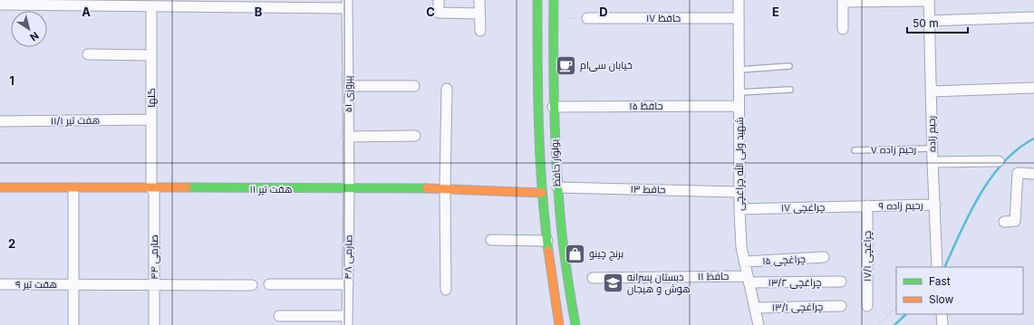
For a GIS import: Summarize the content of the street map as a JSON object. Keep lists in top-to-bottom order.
{
  "streets": {
    "street": [
      "حافظ ۱۷",
      "پیروزی ۵۱",
      "گلها",
      "حافظ ۱۵",
      "هفت تیر ۱۱/۱",
      "رحیم زاده",
      "بولوار حافظ",
      "شهید ولی الله چراغچی",
      "هفت تیر ۱۱",
      "حافط ۱۳",
      "رحیم زاده ۹",
      "چراغچی ۱۷",
      "چراغچی ۱۷/۱",
      "صارمی ۴۴",
      "صارمی ۴۸",
      "چراغچی ۱۵",
      "حافظ ۱۱",
      "چراغچی ۱۳/۲",
      "هفت تیر ۹",
      "چراغچی ۱۳/۱"
    ],
    "lane": ["رحیم زاده ۷"]
  },
  "crossings": [
    ["حافظ ۱۷", "شهید ولی الله چراغچی"],
    ["پیروزی ۵۱", "هفت تیر ۱۱"],
    ["پیروزی ۵۱", "صارمی ۴۸"],
    ["گلها", "هفت تیر ۱۱/۱"],
    ["گلها", "هفت تیر ۱۱"],
    ["گلها", "صارمی ۴۴"],
    ["حافظ ۱۵", "بولوار حافظ"],
    ["حافظ ۱۵", "شهید ولی الله چراغچی"],
    ["رحیم زاده", "رحیم زاده ۷"],
    ["رحیم زاده", "رحیم زاده ۹"],
    ["بولوار حافظ", "هفت تیر ۱۱"],
    ["بولوار حافظ", "حافط ۱۳"],
    ["شهید ولی الله چراغچی", "حافط ۱۳"],
    ["شهید ولی الله چراغچی", "چراغچی ۱۷"],
    ["شهید ولی الله چراغچی", "چراغچی ۱۵"],
    ["شهید ولی الله چراغچی", "حافظ ۱۱"],
    ["شهید ولی الله چراغچی", "چراغچی ۱۳/۲"],
    ["شهید ولی الله چراغچی", "چراغچی ۱۳/۱"],
    ["هفت تیر ۱۱", "صارمی ۴۴"],
    ["هفت تیر ۱۱", "صارمی ۴۸"],
    ["رحیم زاده ۹", "چراغچی ۱۷"],
    ["رحیم زاده ۹", "چراغچی ۱۷/۱"],
    ["چراغچی ۱۷", "چراغچی ۱۷/۱"],
    ["حافظ ۱۱", "چراغچی ۱۳/۲"]
  ],
  "places": {
    "cafe": ["خیابان سی‌ام"],
    "shop": ["برنج چینو"],
    "school or university": ["دبستان پسرانه هوش و هیجان"]
  },
  "legend": ["Fast", "Slow"],
  "scale_bar": "50 m",
  "north": "bottom right",
  "grid": {
    "columns": [
      "A",
      "B",
      "C",
      "D",
      "E"
    ],
    "rows": ["1", "2"]
  }
}
